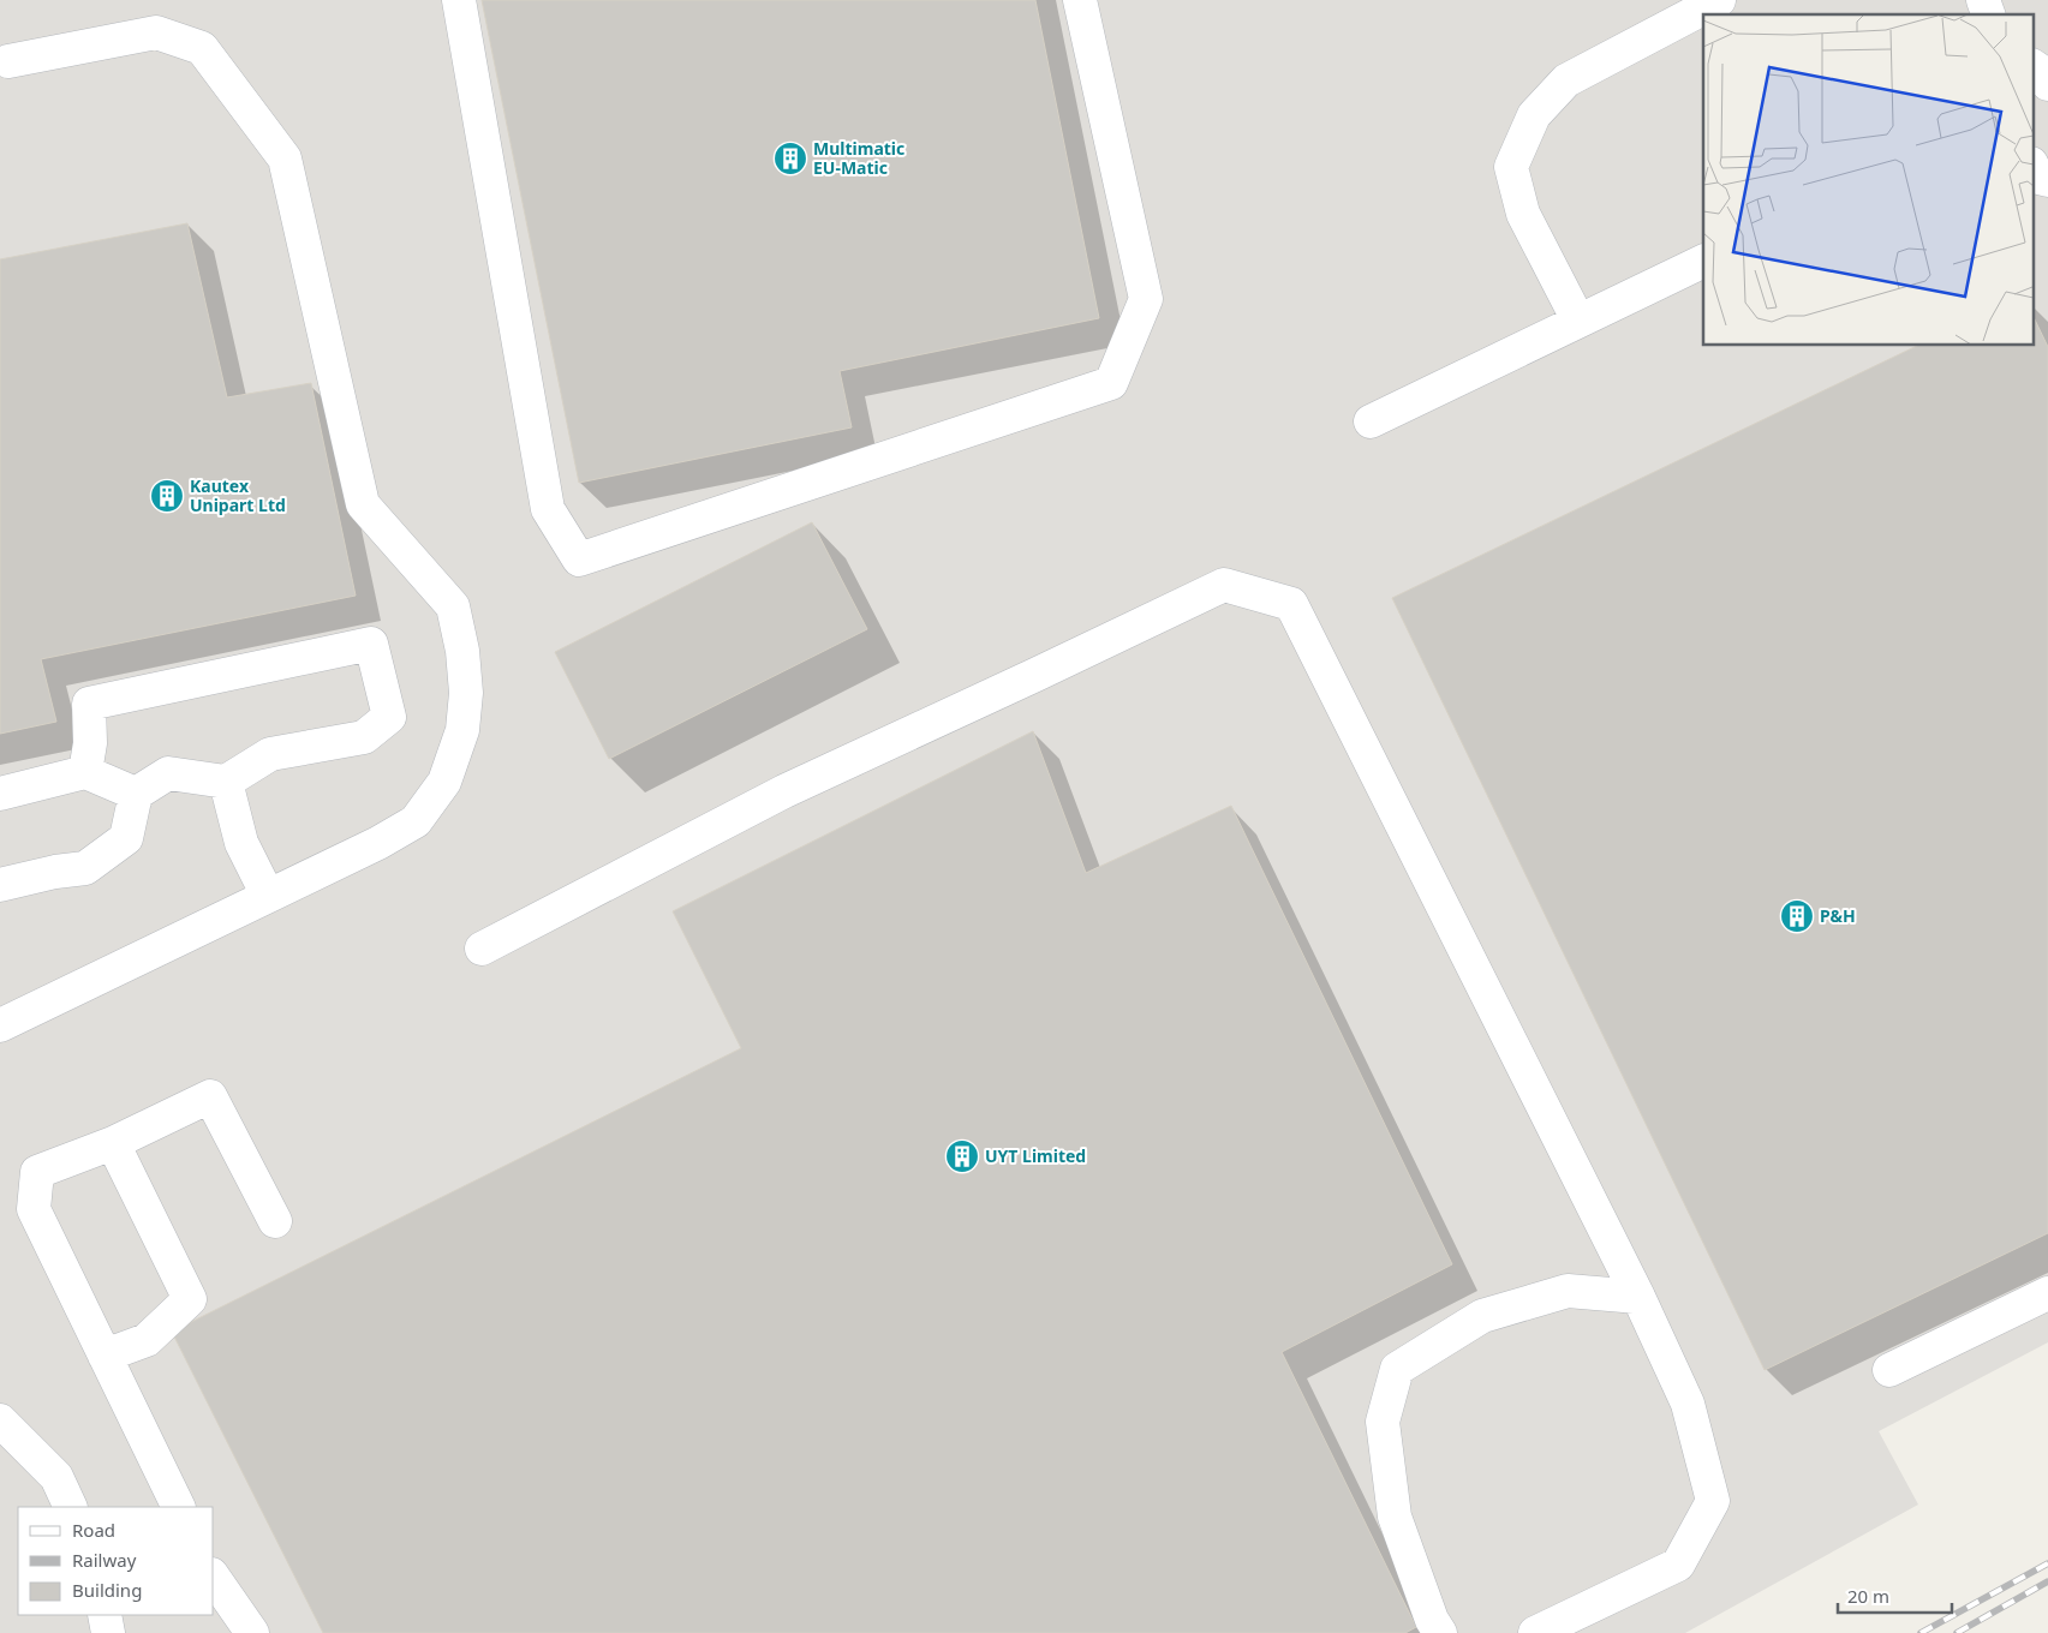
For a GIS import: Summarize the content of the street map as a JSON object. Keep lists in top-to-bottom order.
{
  "places": {
    "building": [
      "Multimatic EU-Matic",
      "Kautex Unipart Ltd",
      "P&H",
      "UYT Limited"
    ]
  },
  "legend": ["Road", "Railway", "Building"],
  "scale_bar": "20 m"
}
